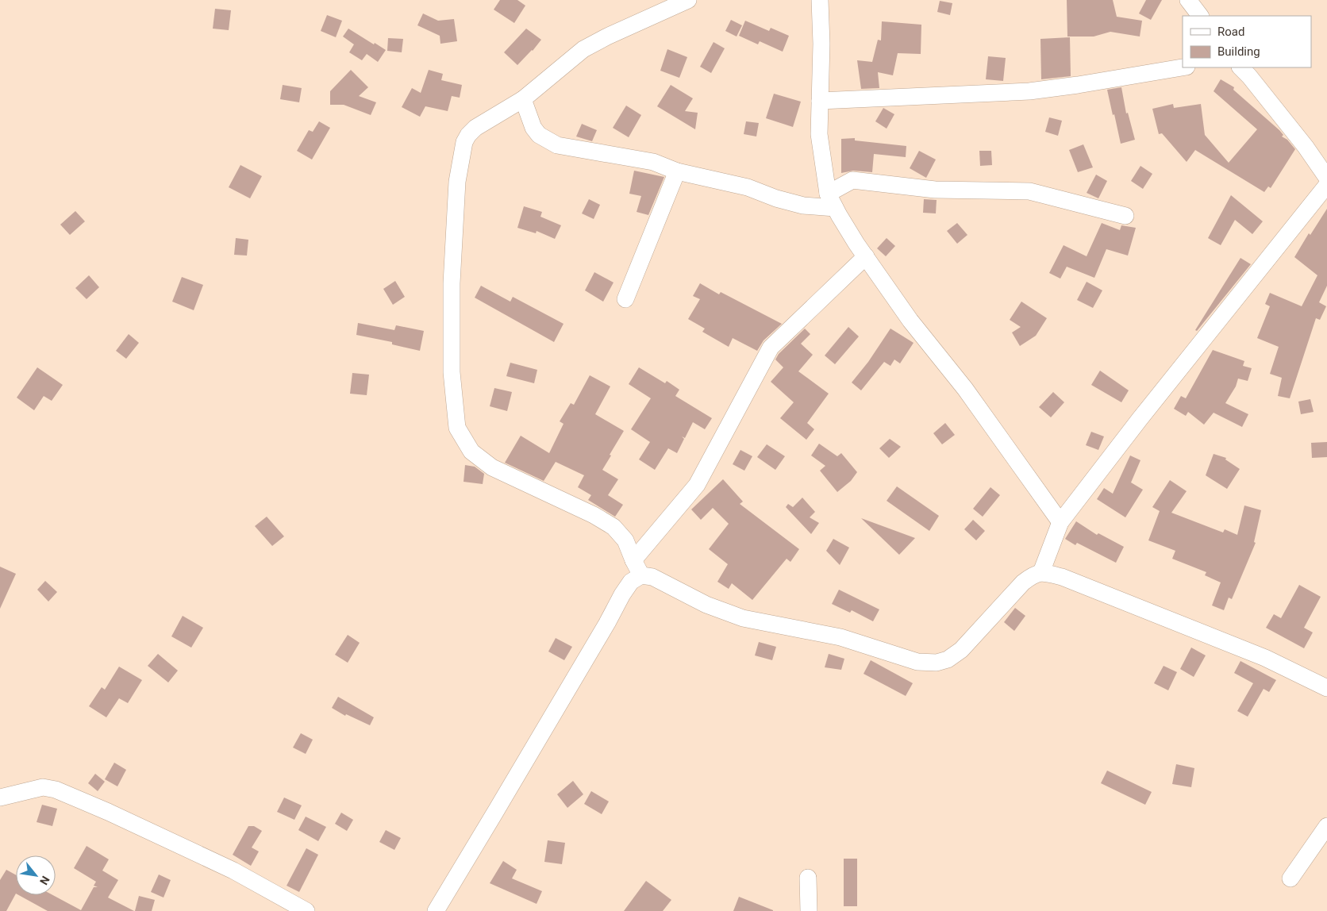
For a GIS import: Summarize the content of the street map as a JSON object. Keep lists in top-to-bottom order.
{
  "legend": ["Road", "Building"],
  "north": "bottom right"
}
